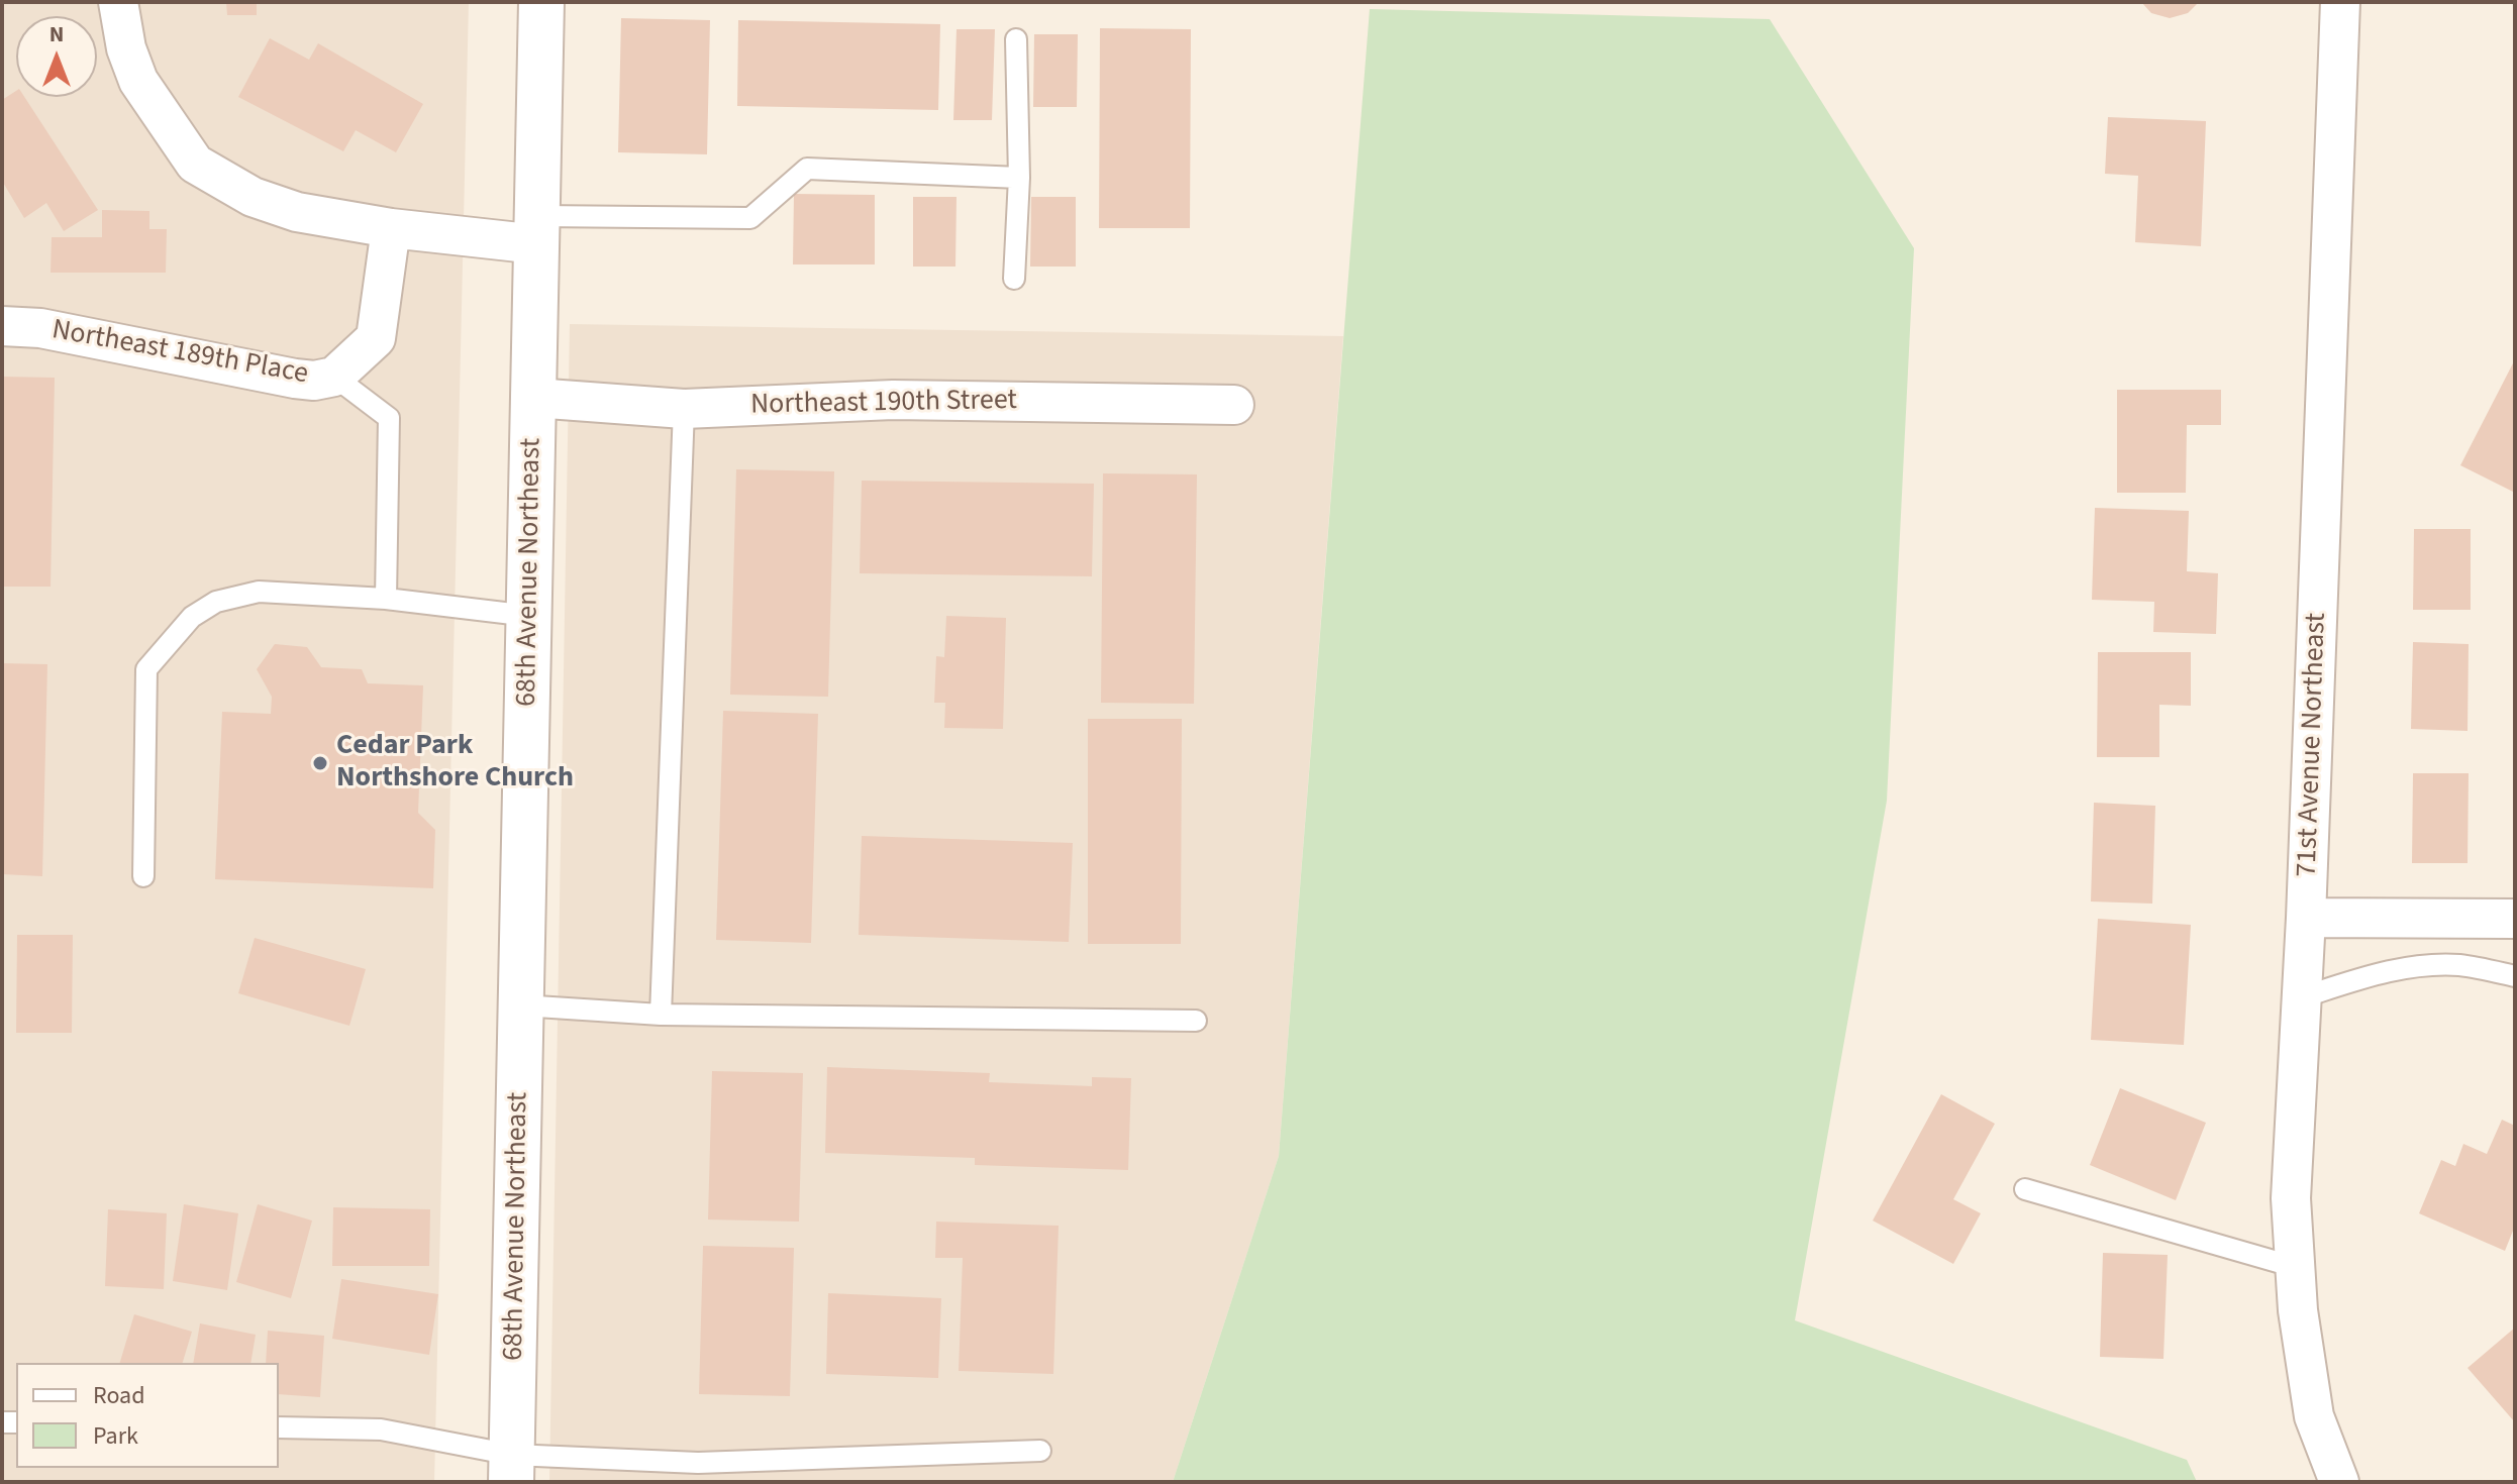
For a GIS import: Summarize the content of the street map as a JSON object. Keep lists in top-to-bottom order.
{
  "streets": {
    "street": [
      "Northeast 189th Place",
      "Northeast 190th Street",
      "68th Avenue Northeast",
      "71st Avenue Northeast"
    ]
  },
  "crossings": [
    ["Northeast 190th Street", "68th Avenue Northeast"]
  ],
  "places": ["Cedar Park Northshore Church"],
  "legend": ["Road", "Park"],
  "north": "top"
}
